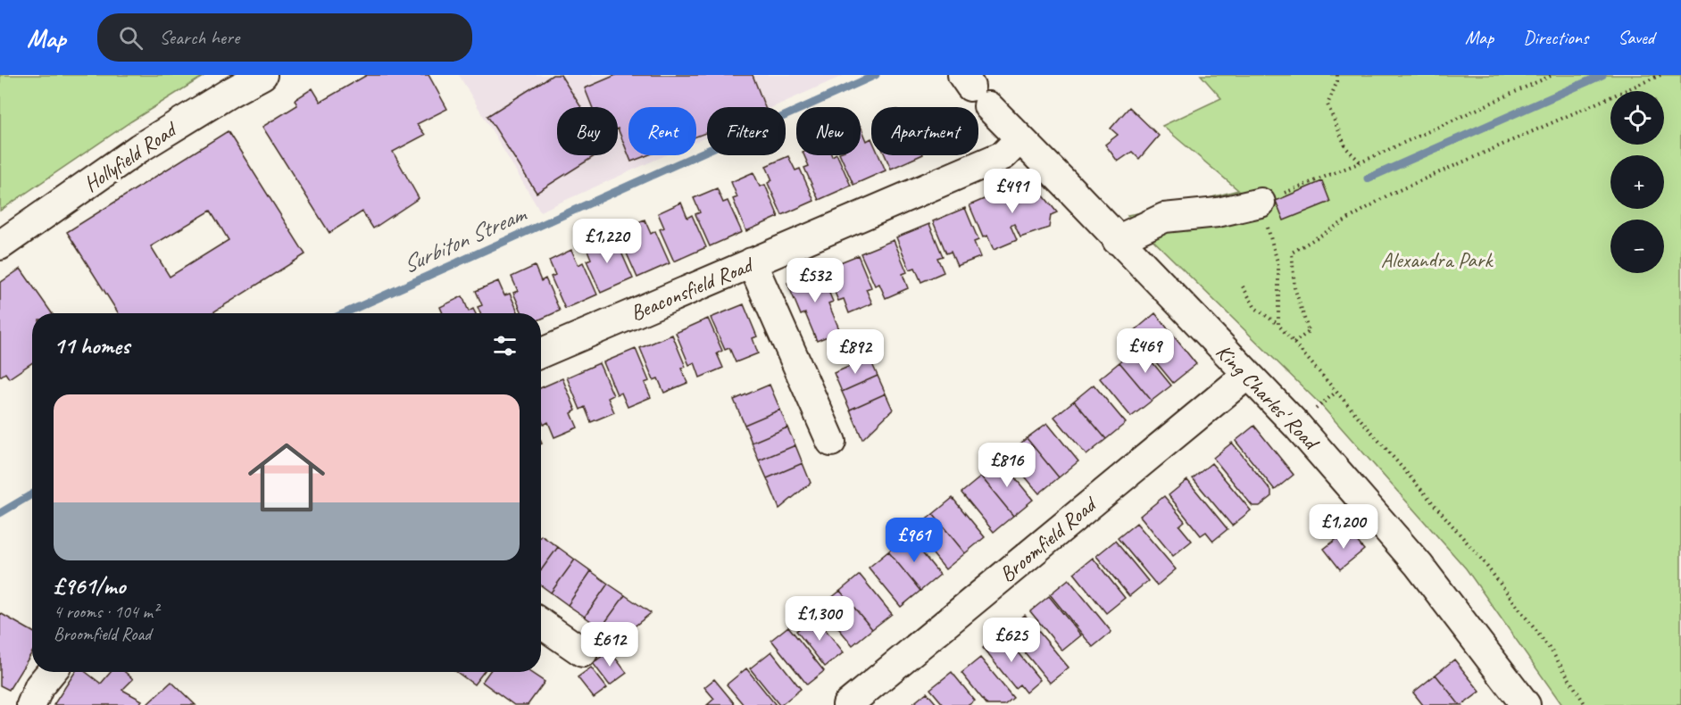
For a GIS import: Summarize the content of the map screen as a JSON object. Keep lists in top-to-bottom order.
{
  "streets": {
    "street": [
      "Hollyfield Road",
      "Beaconsfield Road",
      "King Charles' Road",
      "Broomfield Road"
    ]
  },
  "crossings": [
    ["Beaconsfield Road", "King Charles' Road"],
    ["King Charles' Road", "Broomfield Road"]
  ],
  "water": ["Surbiton Stream"],
  "parks": ["Alexandra Park"],
  "page": {
    "header": "Map",
    "search": "Search here",
    "nav": ["Map", "Directions", "Saved"],
    "map_buttons": ["+", "−"],
    "chip": [
      "Buy",
      "Rent",
      "Filters",
      "New",
      "Apartment"
    ],
    "price": [
      "£491",
      "£1,220",
      "£532",
      "£469",
      "£892",
      "£816",
      "£1,200",
      "£961",
      "£1,300",
      "£625",
      "£612"
    ],
    "heading": "11 homes",
    "list": [
      {
        "name": "£961/mo",
        "note": "4 rooms · 104 m² · Broomfield Road"
      }
    ]
  }
}
